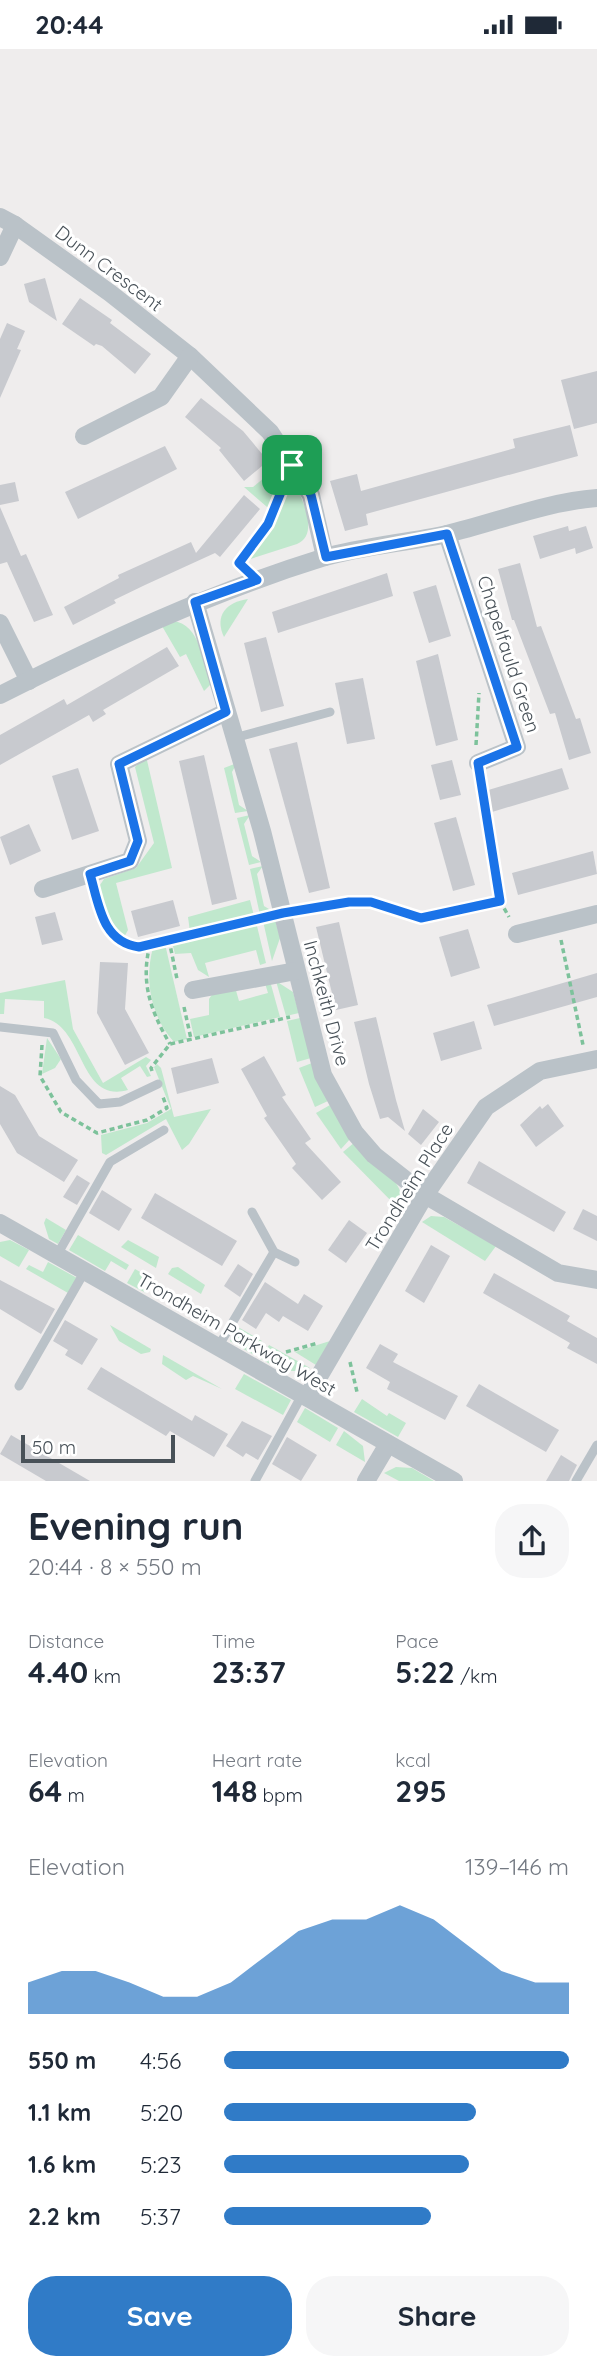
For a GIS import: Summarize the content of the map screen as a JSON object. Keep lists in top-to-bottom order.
{
  "streets": {
    "street": [
      "Dunn Crescent",
      "Chapelfauld Green",
      "Inchkeith Drive",
      "Trondheim Place",
      "Trondheim Parkway West"
    ]
  },
  "crossings": [
    ["Inchkeith Drive", "Trondheim Place"],
    ["Trondheim Place", "Trondheim Parkway West"]
  ],
  "scale_bar": "50 m",
  "page": {
    "status": "20:44",
    "scale": "50 m",
    "heading": ["Evening run", "20:44 · 8 × 550 m"],
    "stats": [
      ["Distance", "4.40 km"],
      ["Time", "23:37"],
      ["Pace", "5:22 /km"],
      ["Elevation", "64 m"],
      ["Heart rate", "148 bpm"],
      ["kcal", "295"]
    ],
    "chart": ["Elevation", "139–146 m"],
    "list": [
      {
        "name": "550 m",
        "note": "4:56"
      },
      {
        "name": "1.1 km",
        "note": "5:20"
      },
      {
        "name": "1.6 km",
        "note": "5:23"
      },
      {
        "name": "2.2 km",
        "note": "5:37"
      }
    ],
    "buttons": ["Save", "Share"]
  }
}
